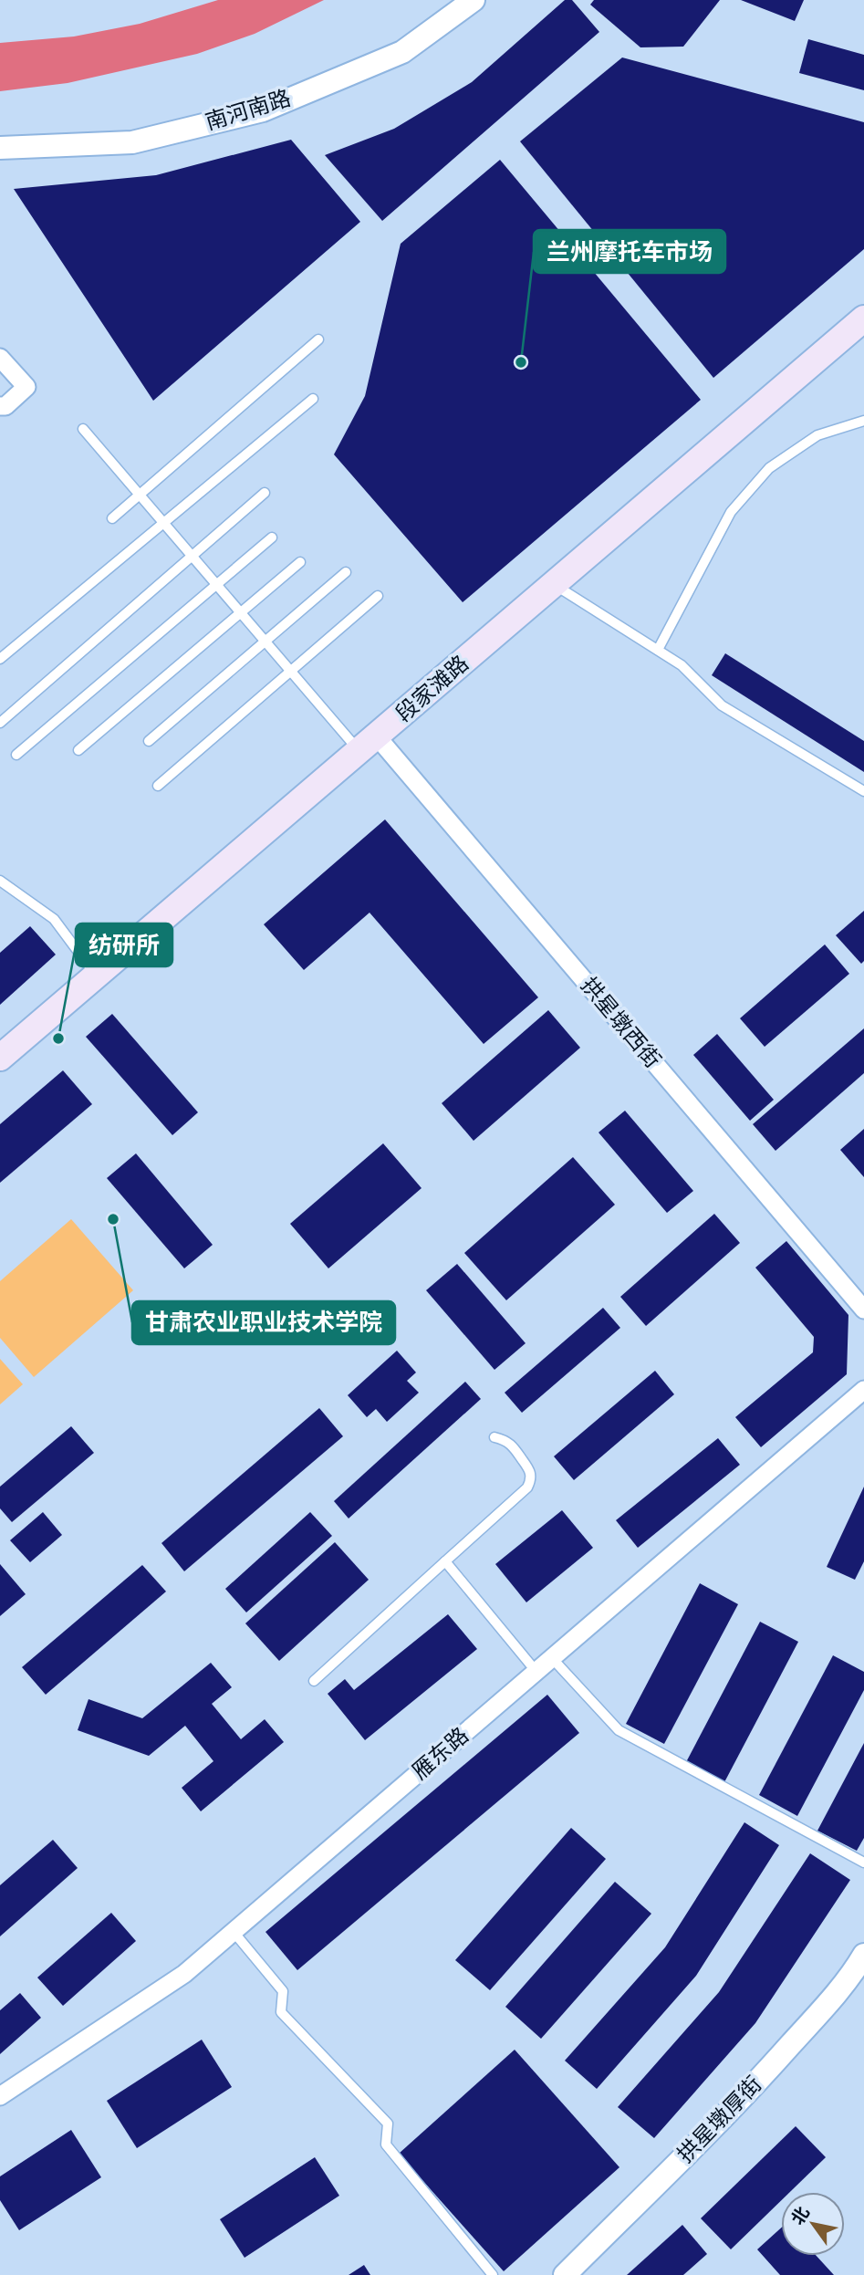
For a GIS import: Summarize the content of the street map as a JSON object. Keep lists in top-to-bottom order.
{
  "streets": {
    "main road": ["段家滩路"],
    "street": [
      "南河南路",
      "拱星墩西街",
      "雁东路",
      "拱星墩厚街"
    ]
  },
  "crossings": [
    ["段家滩路", "拱星墩西街"]
  ],
  "places": ["兰州摩托车市场", "纺研所", "甘肃农业职业技术学院"],
  "north": "top left"
}
